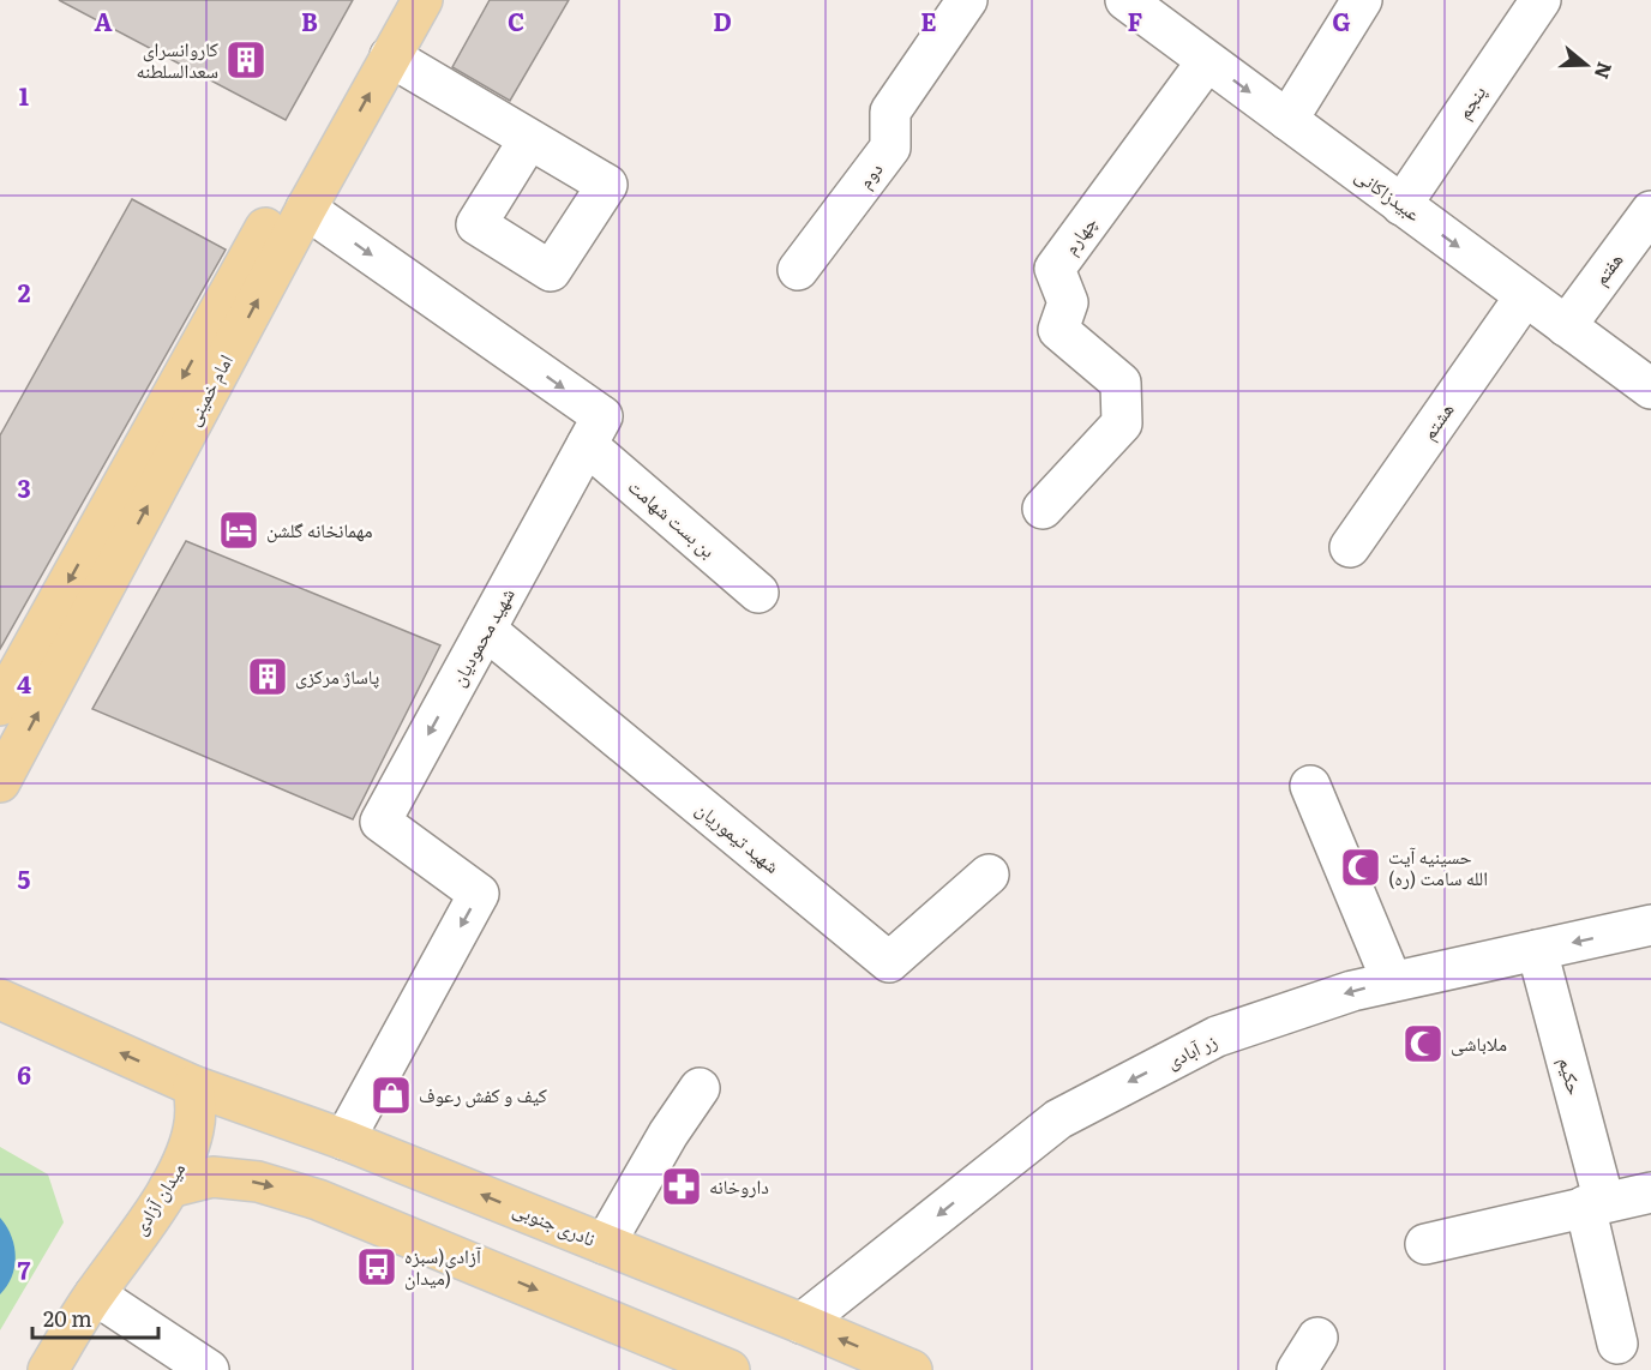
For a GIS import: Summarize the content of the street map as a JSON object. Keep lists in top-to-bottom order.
{
  "streets": {
    "main road": ["امام خمینی", "میدان آزادی", "نادری جنوبی"],
    "street": [
      "پنجم",
      "دوم",
      "عبیدزاکانی",
      "چهارم",
      "هفتم",
      "هشتم",
      "بن بست شهامت",
      "شهید محمودیان",
      "شهید تیموریان",
      "زر آبادی",
      "حکیم"
    ]
  },
  "crossings": [
    ["پنجم", "عبیدزاکانی"],
    ["عبیدزاکانی", "چهارم"],
    ["عبیدزاکانی", "هفتم"],
    ["عبیدزاکانی", "هشتم"],
    ["امام خمینی", "شهید محمودیان"],
    ["بن بست شهامت", "شهید محمودیان"],
    ["شهید محمودیان", "شهید تیموریان"],
    ["شهید محمودیان", "نادری جنوبی"],
    ["زر آبادی", "حکیم"],
    ["زر آبادی", "نادری جنوبی"],
    ["میدان آزادی", "نادری جنوبی"]
  ],
  "one_way": ["عبیدزاکانی", "زر آبادی"],
  "places": {
    "building": ["کاروانسرای سعدالسلطنه", "پاساژ مرکزی"],
    "hotel": ["مهمانخانه گلشن"],
    "mosque": ["حسینیه آیت الله سامت (ره)", "ملاباشی"],
    "shop": ["کیف و کفش رعوف"],
    "pharmacy": ["داروخانه"],
    "bus stop": ["آزادی(سبزه میدان)"]
  },
  "scale_bar": "20 m",
  "north": "right",
  "grid": {
    "columns": [
      "A",
      "B",
      "C",
      "D",
      "E",
      "F",
      "G"
    ],
    "rows": [
      "1",
      "2",
      "3",
      "4",
      "5",
      "6",
      "7"
    ]
  }
}
